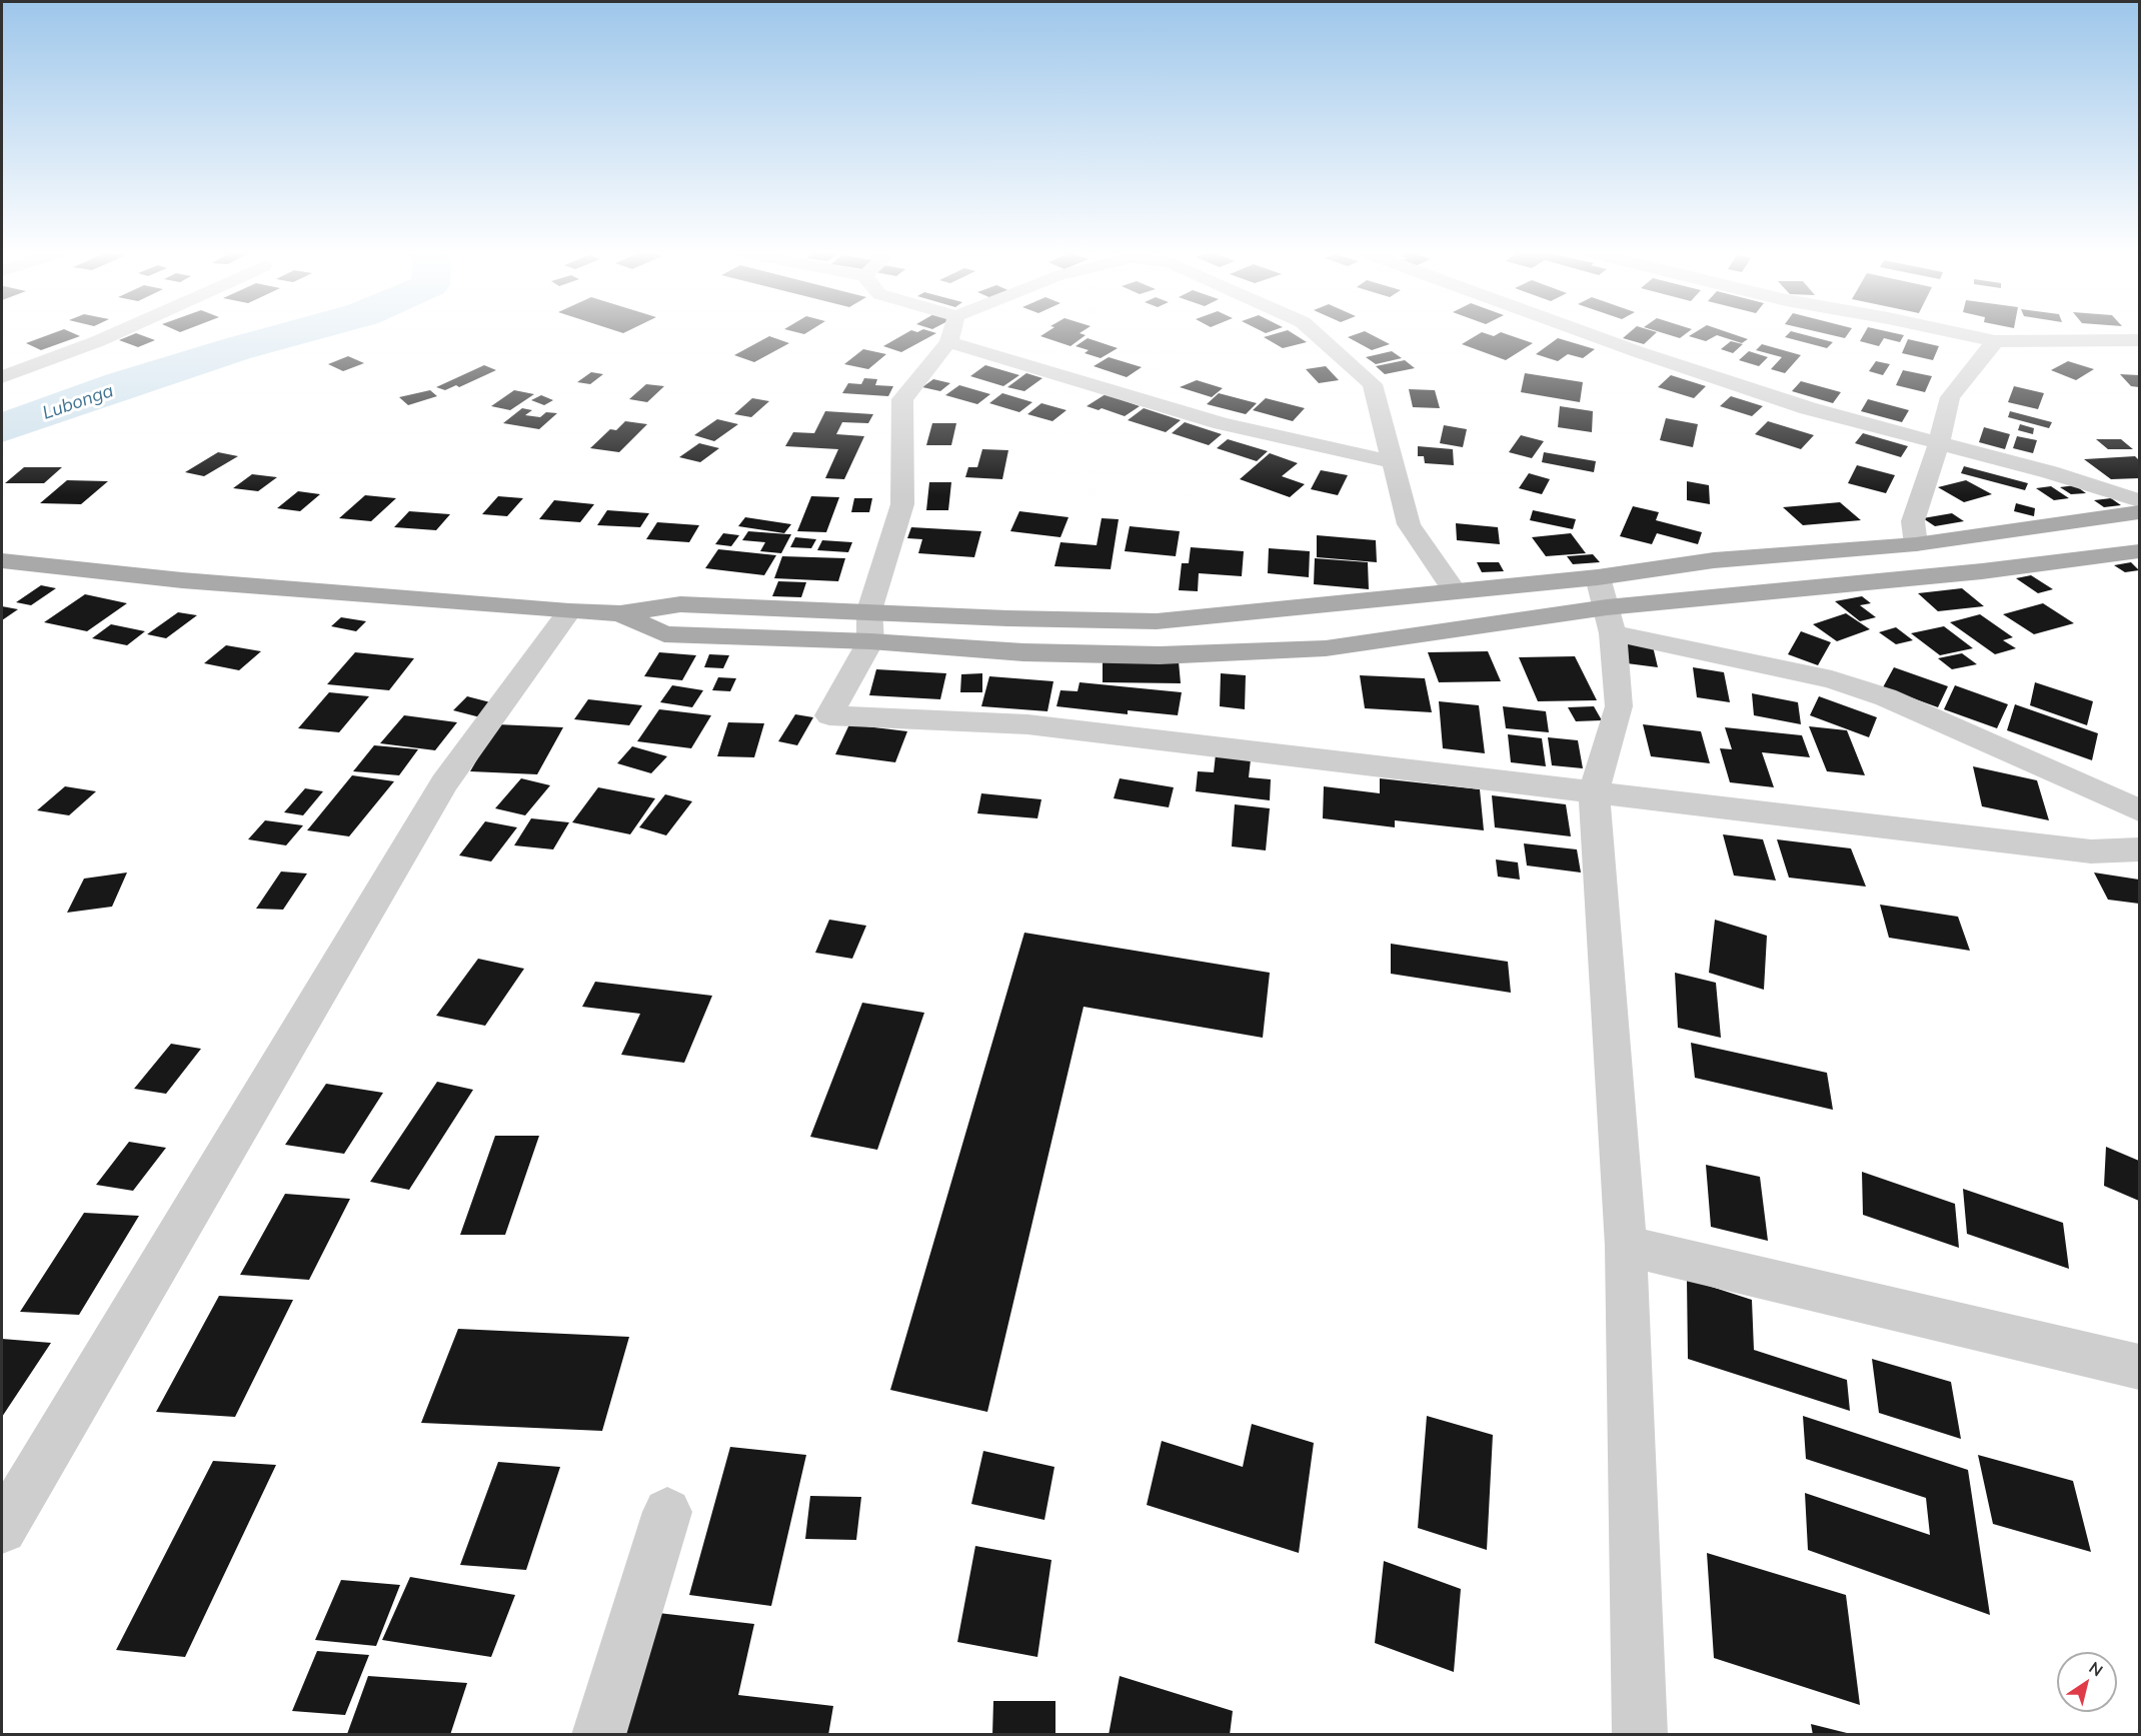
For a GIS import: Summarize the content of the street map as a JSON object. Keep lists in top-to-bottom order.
{
  "water": ["Lubonga"],
  "north": "top right"
}
